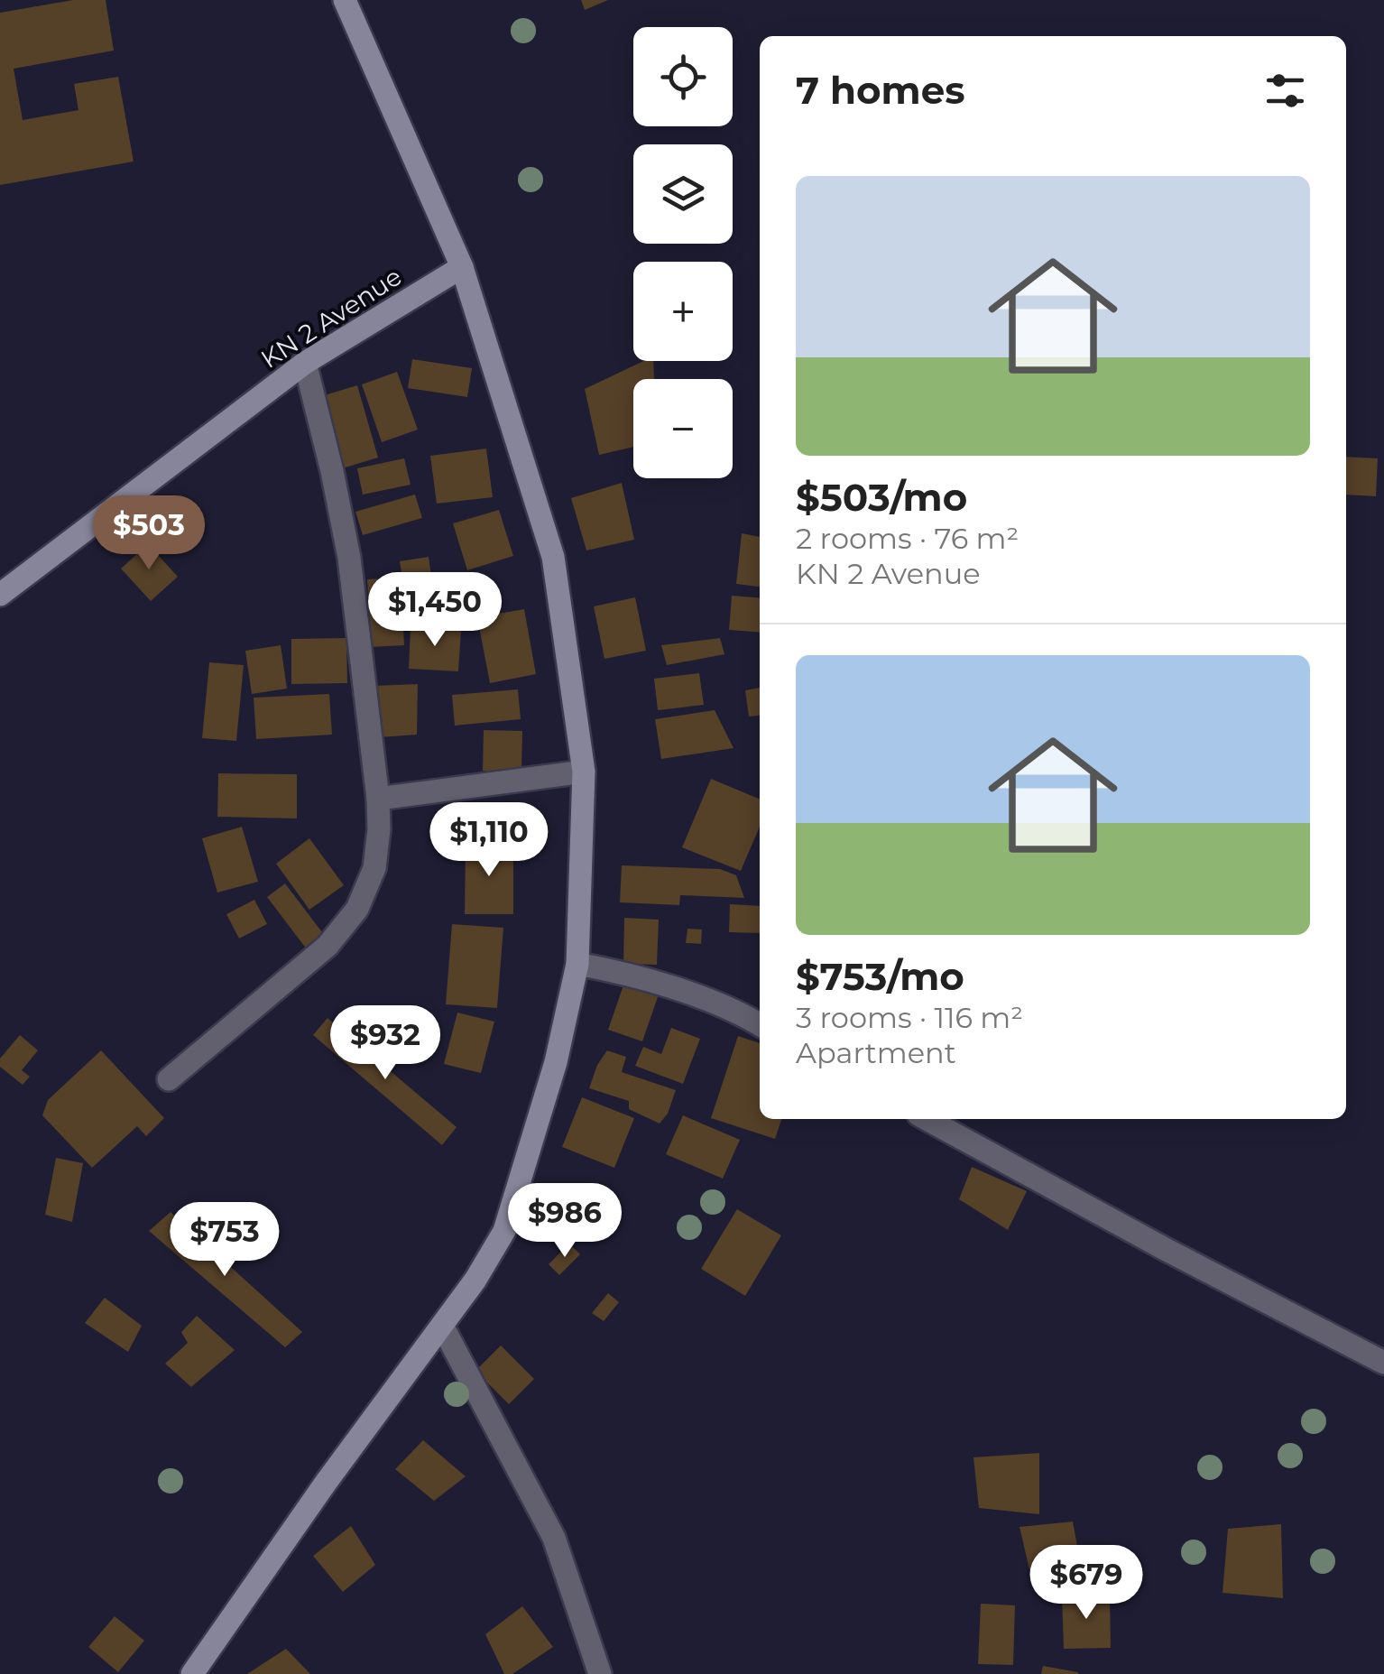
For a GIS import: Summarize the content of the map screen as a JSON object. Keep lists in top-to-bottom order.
{
  "streets": {
    "street": ["KN 2 Avenue"]
  },
  "page": {
    "map_buttons": ["+", "−"],
    "heading": "7 homes",
    "list": [
      {
        "name": "$503/mo",
        "note": "2 rooms · 76 m² · KN 2 Avenue"
      },
      {
        "name": "$753/mo",
        "note": "3 rooms · 116 m² · Apartment"
      }
    ],
    "price": [
      "$503",
      "$1,450",
      "$1,110",
      "$932",
      "$986",
      "$753",
      "$679"
    ]
  }
}
